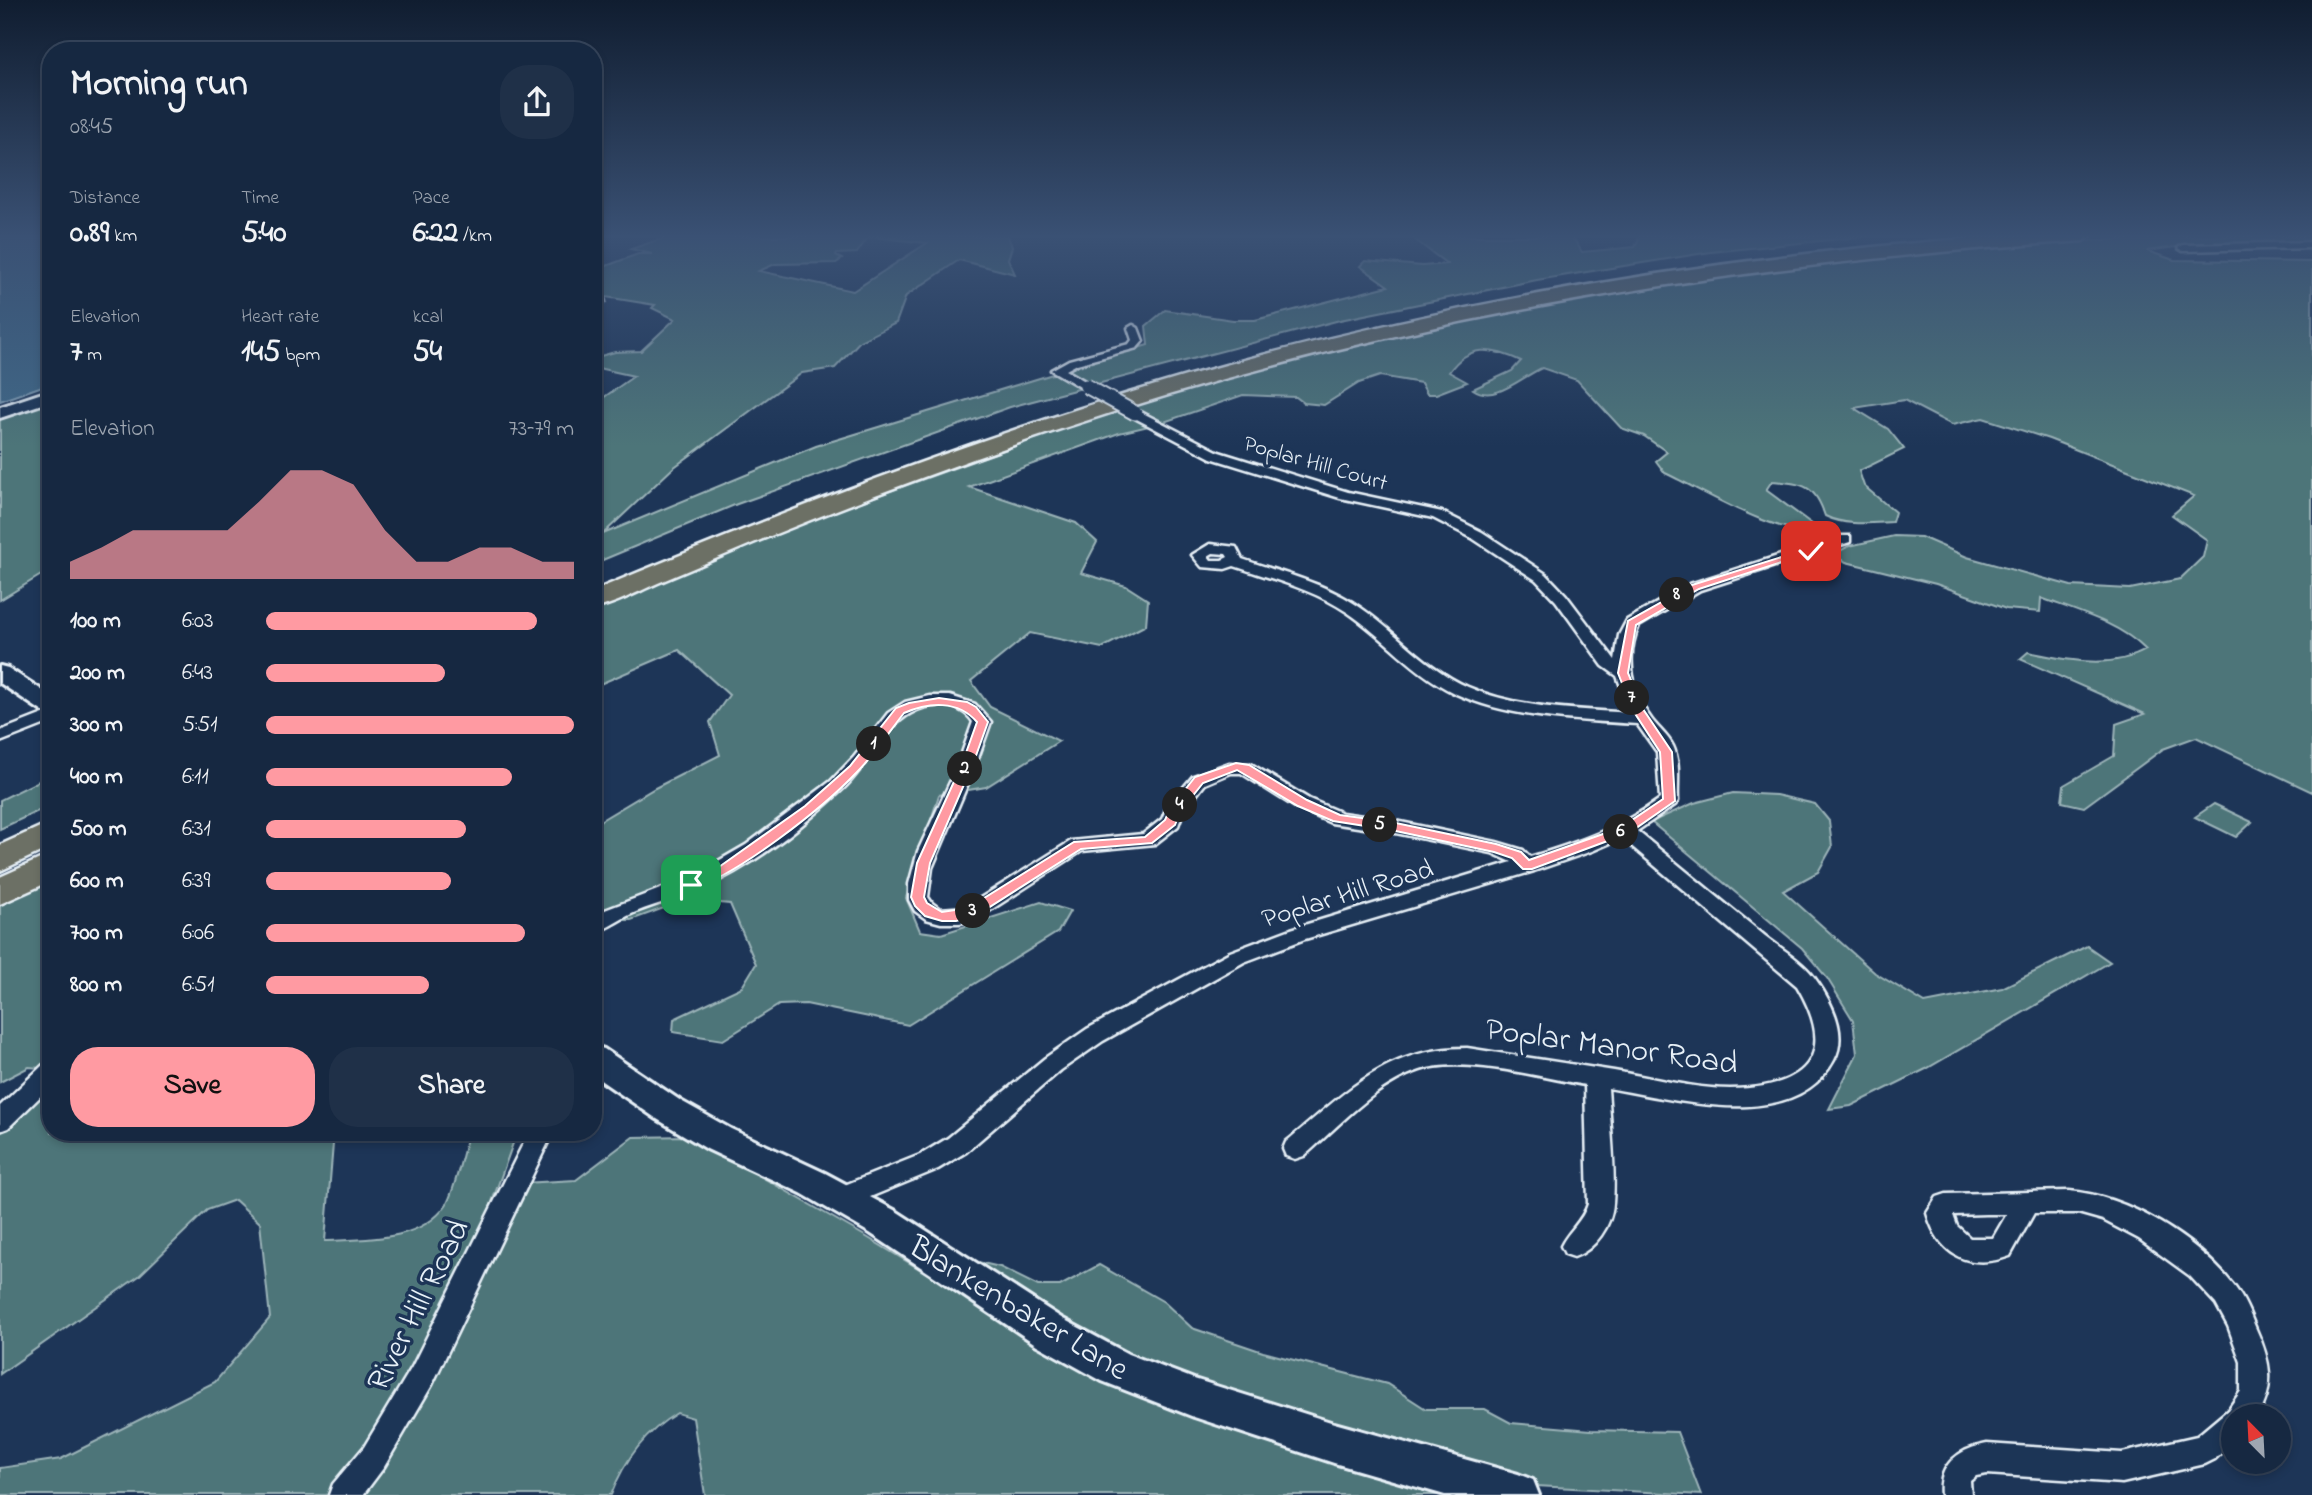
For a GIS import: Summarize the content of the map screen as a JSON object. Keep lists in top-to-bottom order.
{
  "streets": {
    "street": [
      "Poplar Hill Court",
      "Poplar Hill Road",
      "Poplar Manor Road",
      "River Hill Road",
      "Blankenbaker Lane"
    ]
  },
  "crossings": [
    ["Poplar Hill Court", "Poplar Hill Road"],
    ["Poplar Hill Road", "Poplar Manor Road"],
    ["Poplar Hill Road", "Blankenbaker Lane"]
  ],
  "north": "top left",
  "page": {
    "heading": ["Morning run", "08:45"],
    "stats": [
      ["Distance", "0.89 km"],
      ["Time", "5:40"],
      ["Pace", "6:22 /km"],
      ["Elevation", "7 m"],
      ["Heart rate", "145 bpm"],
      ["kcal", "54"]
    ],
    "chart": ["Elevation", "73–79 m"],
    "pins": [
      "8",
      "7",
      "1",
      "2",
      "4",
      "5",
      "6",
      "3"
    ],
    "list": [
      {
        "name": "100 m",
        "note": "6:03"
      },
      {
        "name": "200 m",
        "note": "6:43"
      },
      {
        "name": "300 m",
        "note": "5:51"
      },
      {
        "name": "400 m",
        "note": "6:11"
      },
      {
        "name": "500 m",
        "note": "6:31"
      },
      {
        "name": "600 m",
        "note": "6:39"
      },
      {
        "name": "700 m",
        "note": "6:06"
      },
      {
        "name": "800 m",
        "note": "6:51"
      }
    ],
    "buttons": ["Save", "Share"]
  }
}
